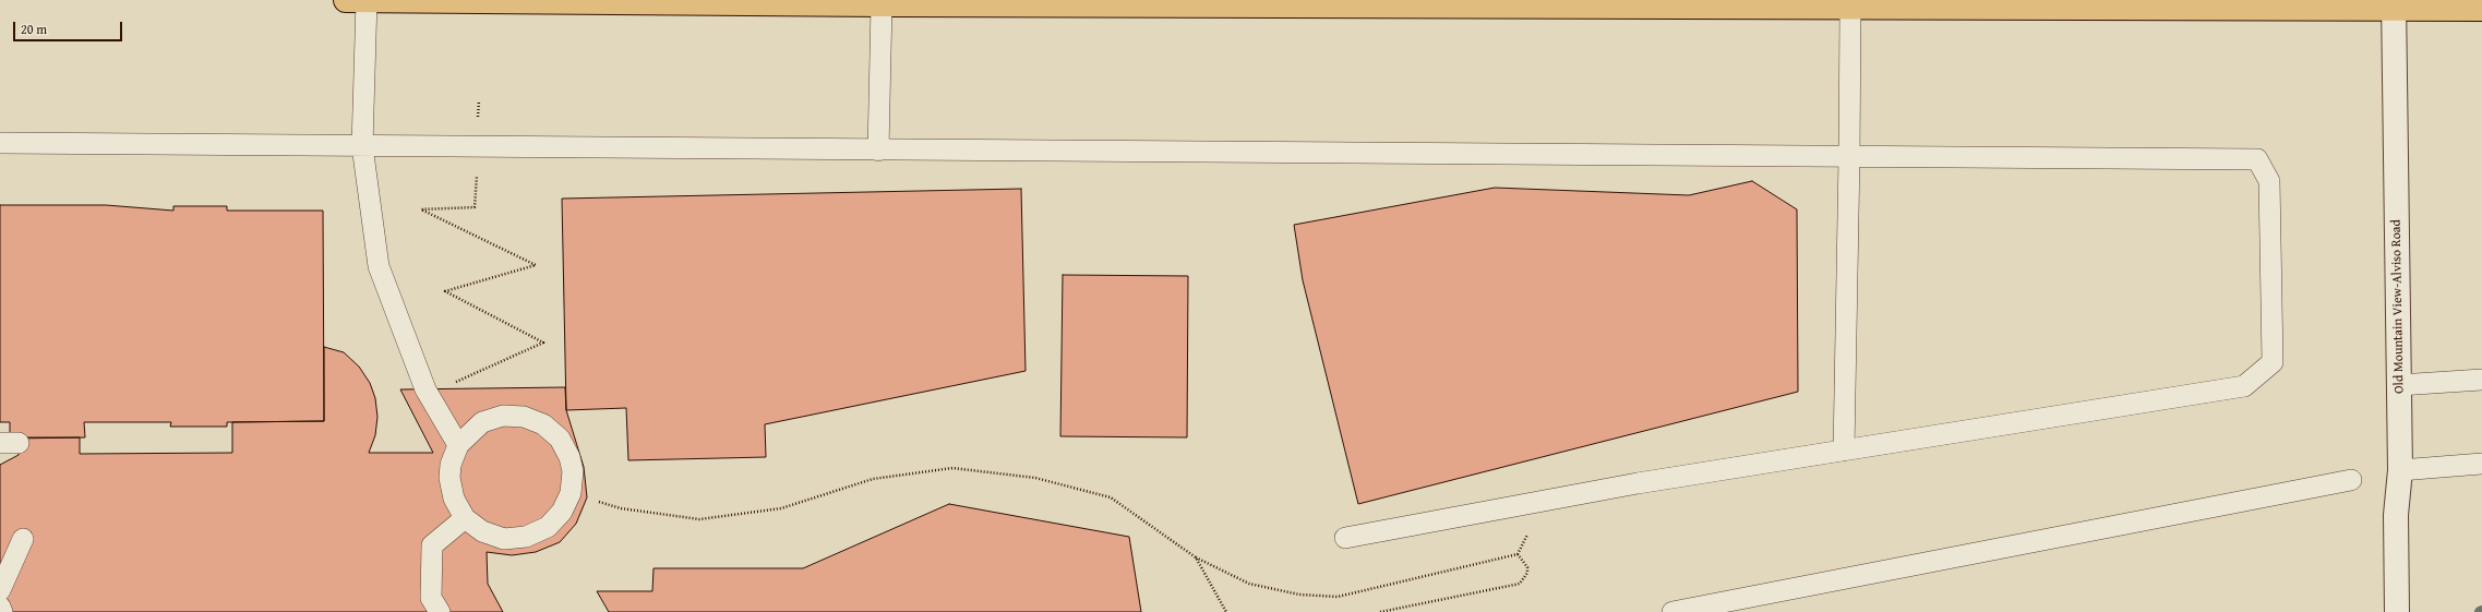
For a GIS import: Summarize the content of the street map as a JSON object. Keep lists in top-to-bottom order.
{
  "streets": {
    "street": ["Old Mountain View-Alviso Road"]
  },
  "scale_bar": "20 m"
}
